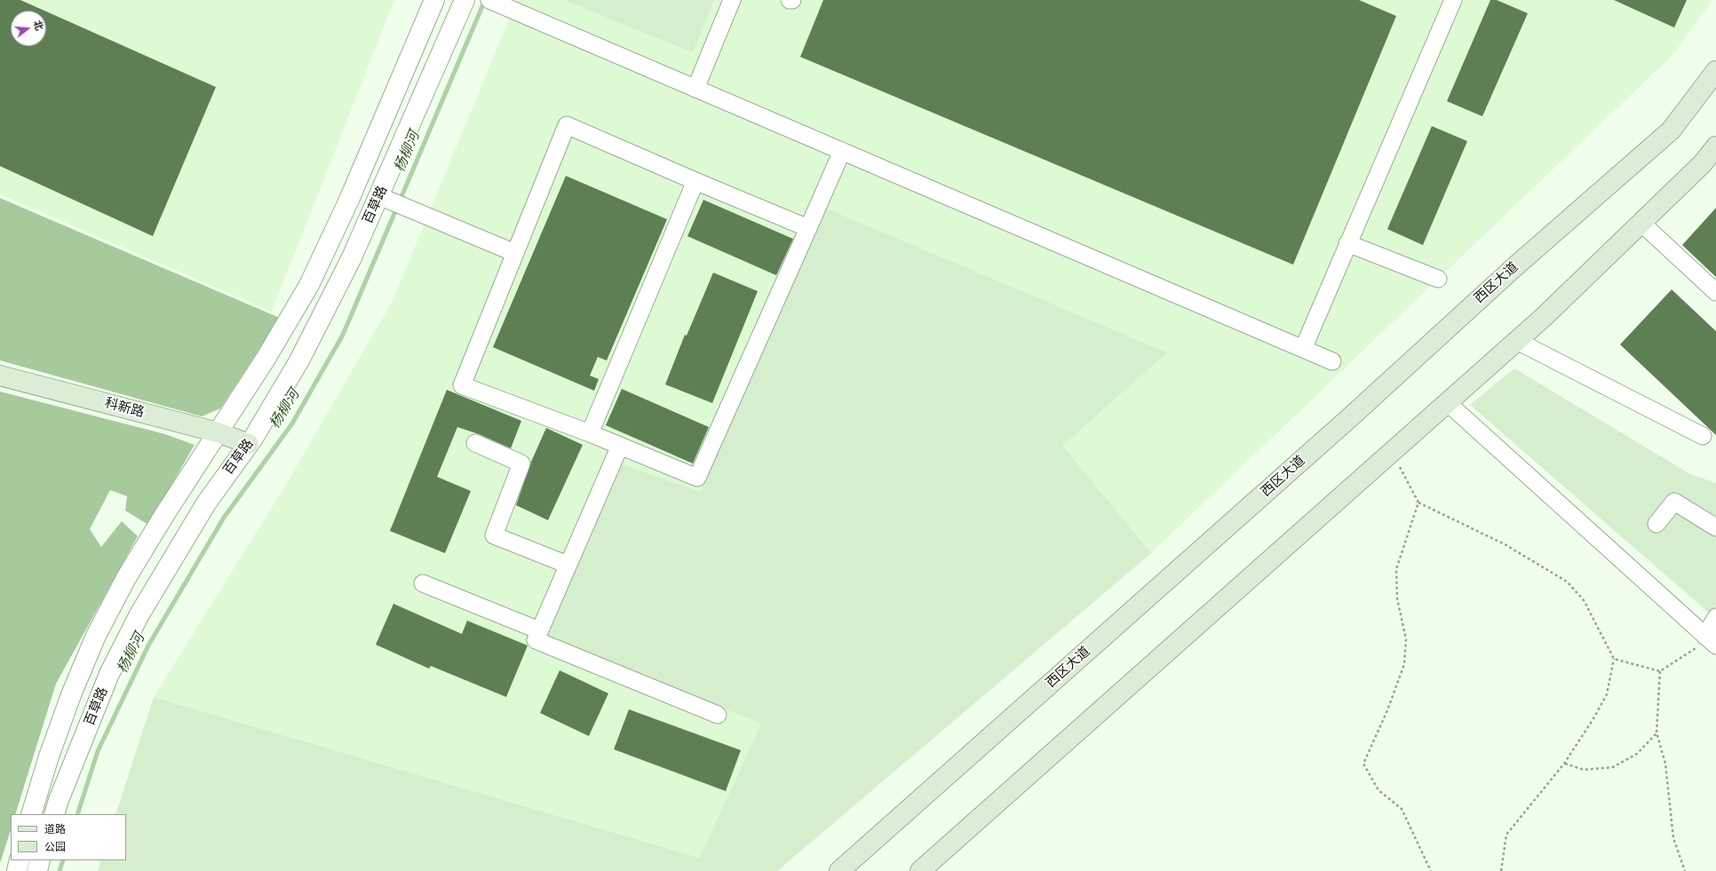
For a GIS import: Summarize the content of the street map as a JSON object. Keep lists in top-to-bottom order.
{
  "streets": {
    "main road": ["西区大道", "科新路"],
    "street": ["百草路"]
  },
  "crossings": [
    ["百草路", "科新路"]
  ],
  "water": ["杨柳河"],
  "legend": ["道路", "公园"],
  "north": "right"
}
